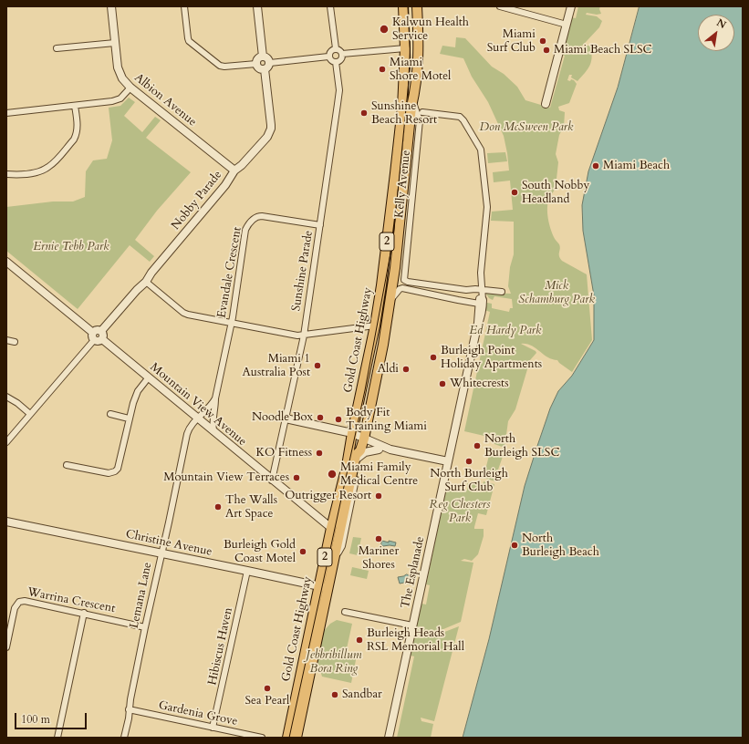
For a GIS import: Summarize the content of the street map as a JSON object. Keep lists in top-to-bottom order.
{
  "streets": {
    "highway": ["2", "Gold Coast Highway"],
    "street": [
      "Albion Avenue",
      "Kelly Avenue",
      "Nobby Parade",
      "Sunshine Parade",
      "Evandale Crescent",
      "Mountain View Avenue",
      "Christine Avenue",
      "The Esplanade",
      "Lemana Lane",
      "Warrina Crescent",
      "Hibiscus Haven",
      "Gardenia Grove"
    ]
  },
  "crossings": [
    ["Albion Avenue", "Nobby Parade"],
    ["Kelly Avenue", "Gold Coast Highway"],
    ["Nobby Parade", "Mountain View Avenue"],
    ["Sunshine Parade", "Evandale Crescent"],
    ["Sunshine Parade", "Mountain View Avenue"],
    ["Evandale Crescent", "Mountain View Avenue"],
    ["Evandale Crescent", "Lemana Lane"],
    ["Gold Coast Highway", "Mountain View Avenue"],
    ["Gold Coast Highway", "Christine Avenue"],
    ["Mountain View Avenue", "Lemana Lane"],
    ["Christine Avenue", "Lemana Lane"],
    ["Christine Avenue", "Hibiscus Haven"],
    ["Lemana Lane", "Warrina Crescent"],
    ["Lemana Lane", "Gardenia Grove"],
    ["Hibiscus Haven", "Gardenia Grove"]
  ],
  "parks": [
    "Don McSween Park",
    "Ernie Tebb Park",
    "Mick Schamburg Park",
    "Ed Hardy Park",
    "Reg Chesters Park",
    "Jebbribillum Bora Ring"
  ],
  "places": [
    "Kalwun Health Service",
    "Miami Surf Club",
    "Miami Beach SLSC",
    "Miami Shore Motel",
    "Sunshine Beach Resort",
    "Miami Beach",
    "South Nobby Headland",
    "Burleigh Point Holiday Apartments",
    "Miami 1 Australia Post",
    "Aldi",
    "Whitecrests",
    "Noodle Box",
    "Body Fit Training Miami",
    "North Burleigh SLSC",
    "KO Fitness",
    "North Burleigh Surf Club",
    "Miami Family Medical Centre",
    "Mountain View Terraces",
    "Outrigger Resort",
    "The Walls Art Space",
    "Mariner Shores",
    "North Burleigh Beach",
    "Burleigh Gold Coast Motel",
    "Burleigh Heads RSL Memorial Hall",
    "Sea Pearl",
    "Sandbar"
  ],
  "scale_bar": "100 m",
  "north": "top right"
}
